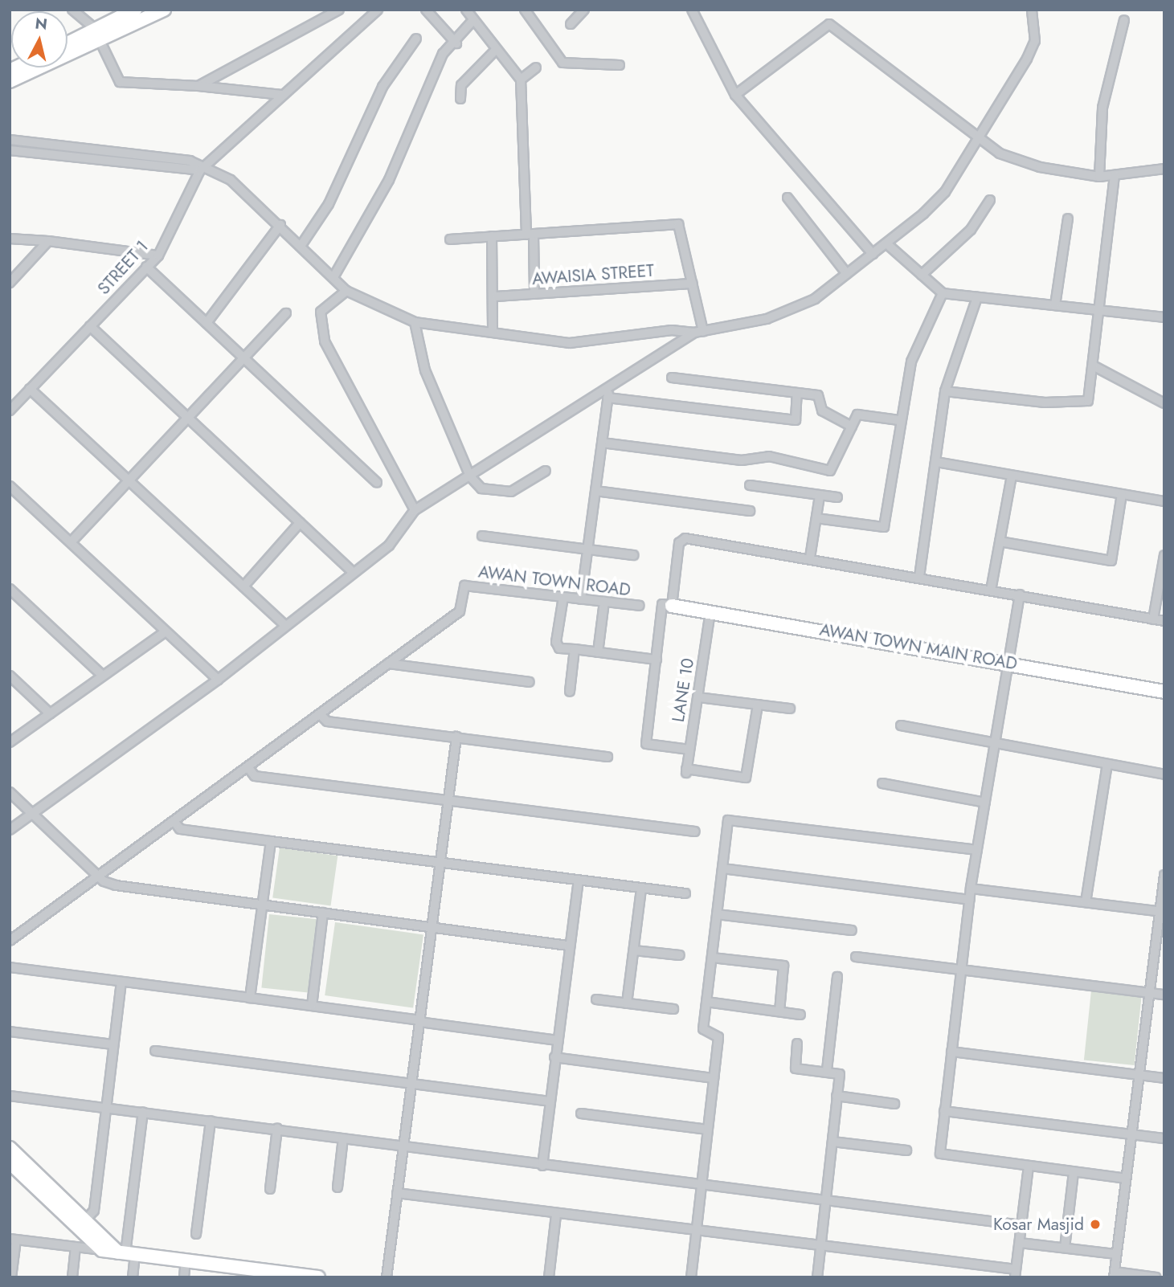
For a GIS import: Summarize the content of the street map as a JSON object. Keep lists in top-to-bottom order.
{
  "streets": {
    "street": [
      "STREET 1",
      "AWAISIA STREET",
      "AWAN TOWN ROAD",
      "AWAN TOWN MAIN ROAD",
      "LANE 10"
    ]
  },
  "crossings": [
    ["AWAN TOWN MAIN ROAD", "LANE 10"]
  ],
  "places": ["Kosar Masjid"],
  "north": "top"
}
